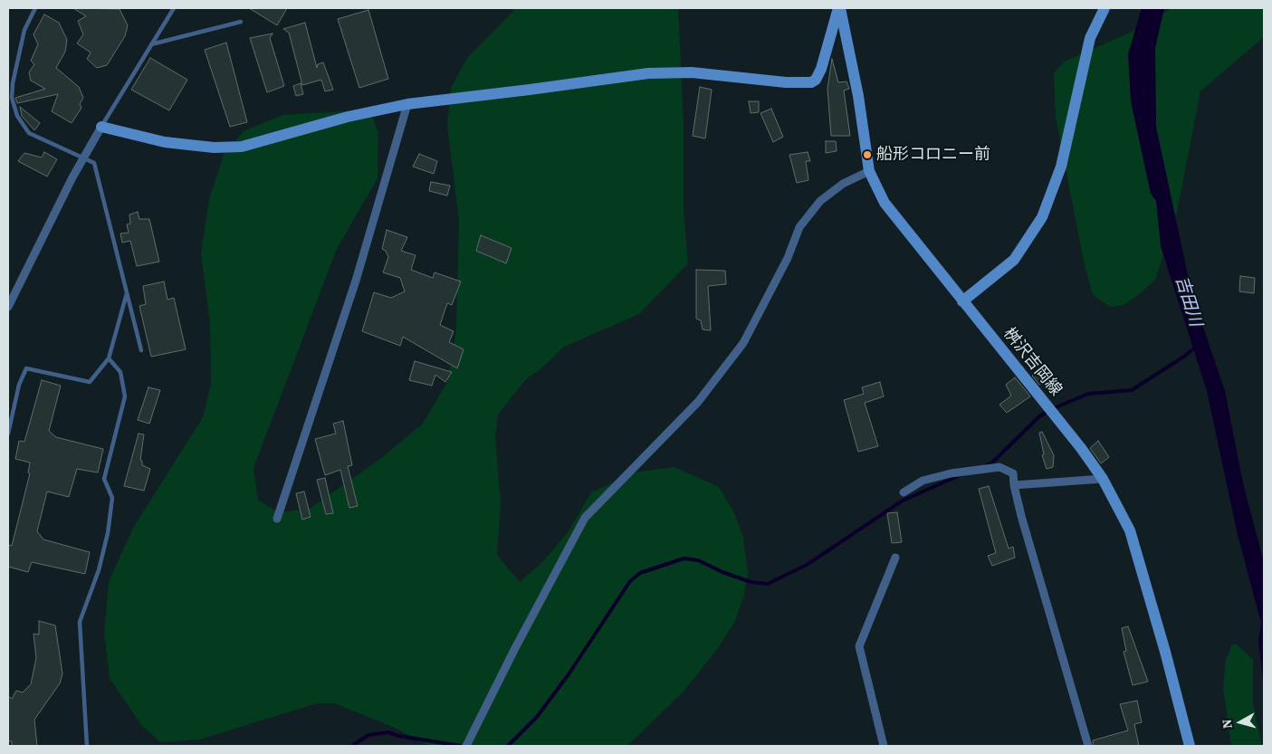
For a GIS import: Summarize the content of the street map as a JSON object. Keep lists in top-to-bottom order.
{
  "streets": {
    "street": ["桝沢吉岡線"]
  },
  "water": ["吉田川"],
  "places": ["船形コロニー前"],
  "north": "left"
}
